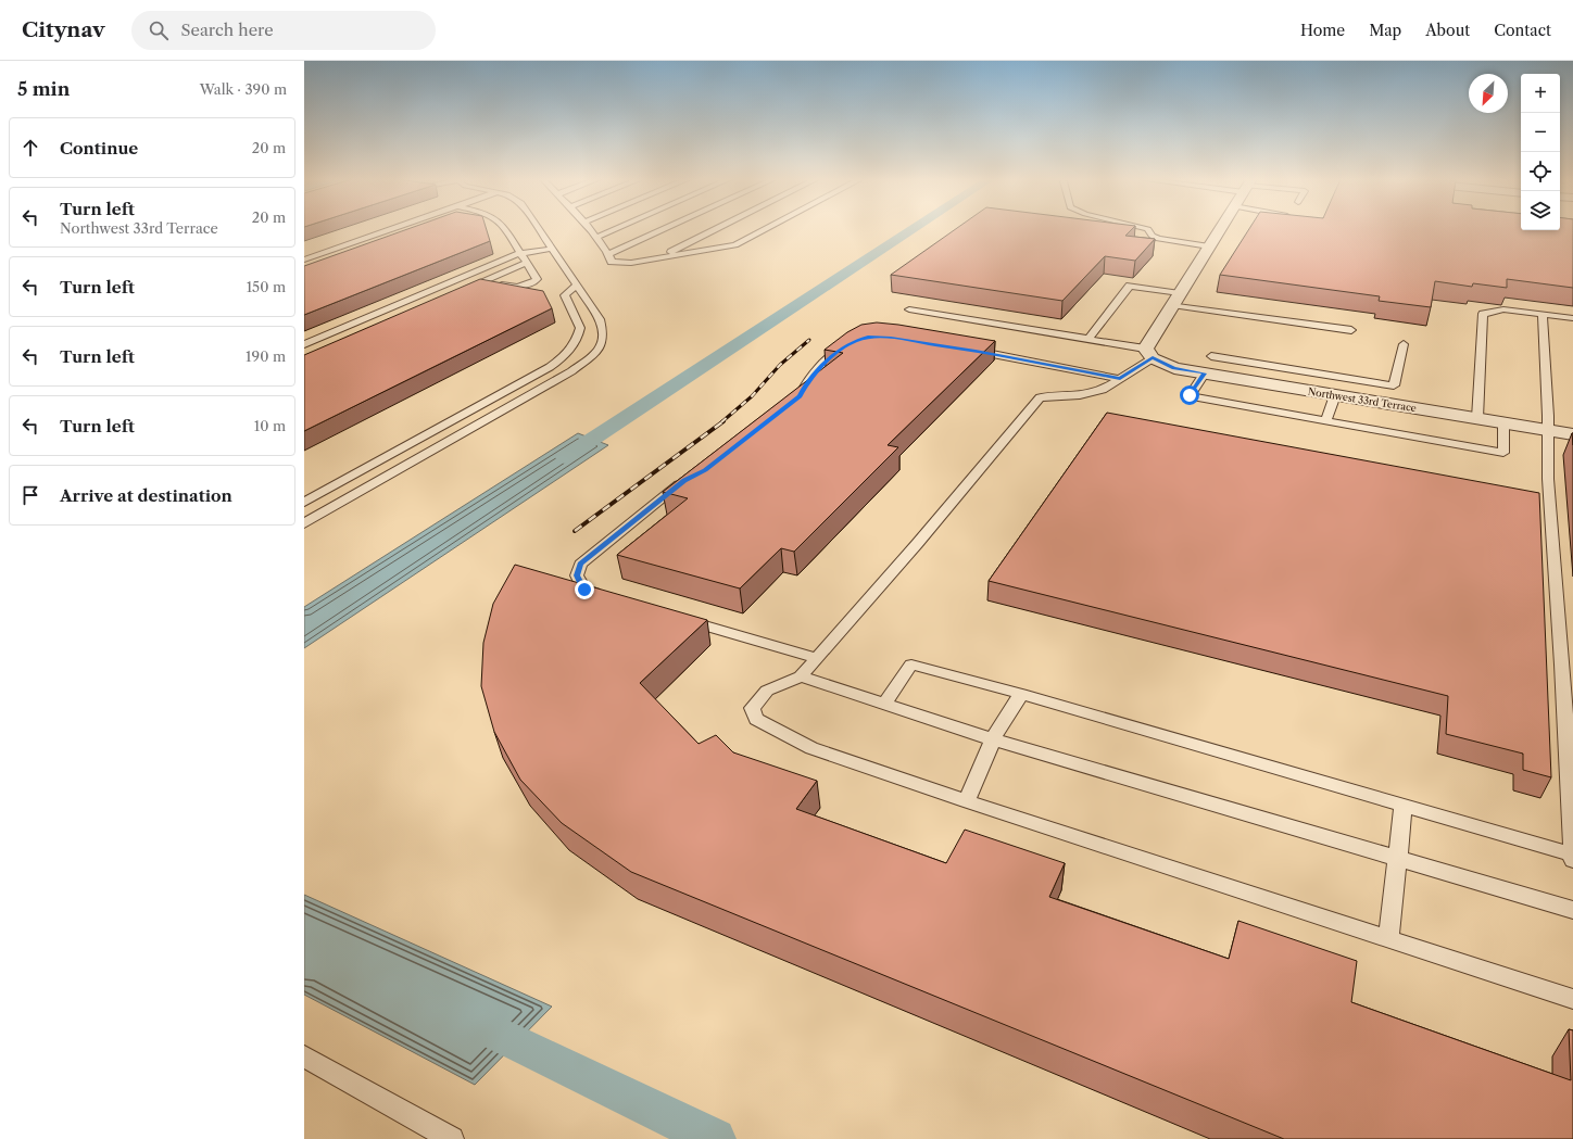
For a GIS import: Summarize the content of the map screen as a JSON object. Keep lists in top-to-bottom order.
{
  "streets": {
    "street": ["Northwest 33rd Terrace"]
  },
  "north": "bottom left",
  "page": {
    "header": "Citynav",
    "search": "Search here",
    "nav": [
      "Home",
      "Map",
      "About",
      "Contact"
    ],
    "heading": ["5 min", "Walk · 390 m"],
    "map_buttons": ["+", "−"],
    "list": [
      ["Continue", "20 m"],
      ["Turn left", "Northwest 33rd Terrace", "20 m"],
      ["Turn left", "150 m"],
      ["Turn left", "190 m"],
      ["Turn left", "10 m"],
      "Arrive at destination"
    ]
  }
}
